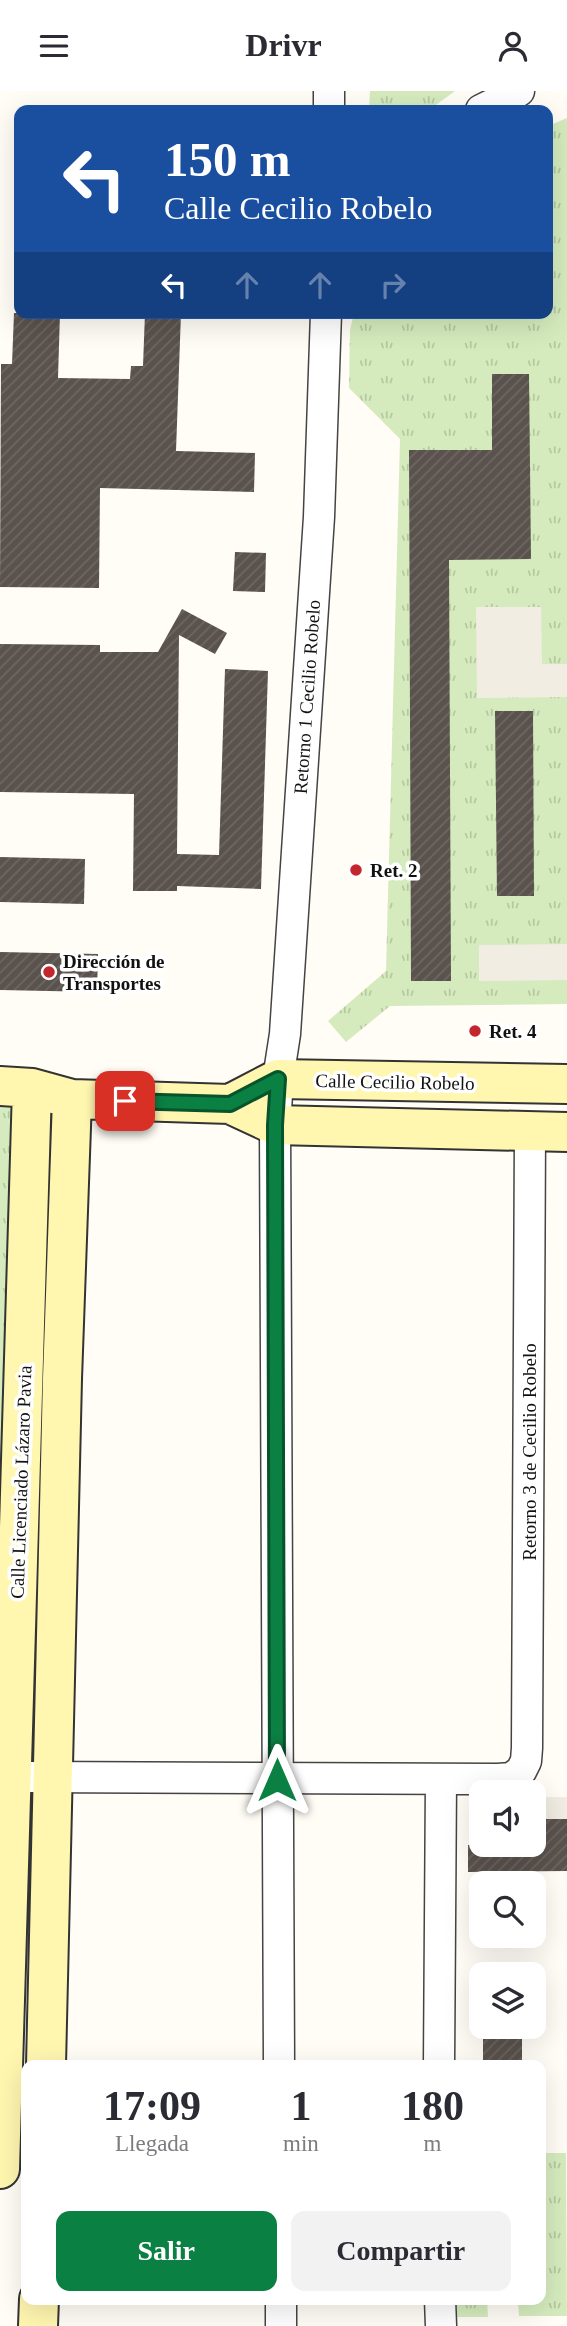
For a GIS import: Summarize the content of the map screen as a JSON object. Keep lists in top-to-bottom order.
{
  "streets": {
    "street": [
      "Retorno 1 Cecilio Robelo",
      "Calle Cecilio Robelo",
      "Retorno 3 de Cecilio Robelo",
      "Calle Licenciado Lázaro Pavia"
    ]
  },
  "crossings": [
    ["Retorno 1 Cecilio Robelo", "Calle Cecilio Robelo"],
    ["Calle Cecilio Robelo", "Retorno 3 de Cecilio Robelo"],
    ["Calle Cecilio Robelo", "Calle Licenciado Lázaro Pavia"]
  ],
  "places": ["Ret. 2", "Dirección de Transportes", "Ret. 4"],
  "page": {
    "header": "Drivr",
    "turn": ["150 m", "Calle Cecilio Robelo"],
    "eta": [
      "17:09",
      "Llegada",
      "1",
      "min",
      "180",
      "m"
    ],
    "buttons": ["Salir", "Compartir"]
  }
}
